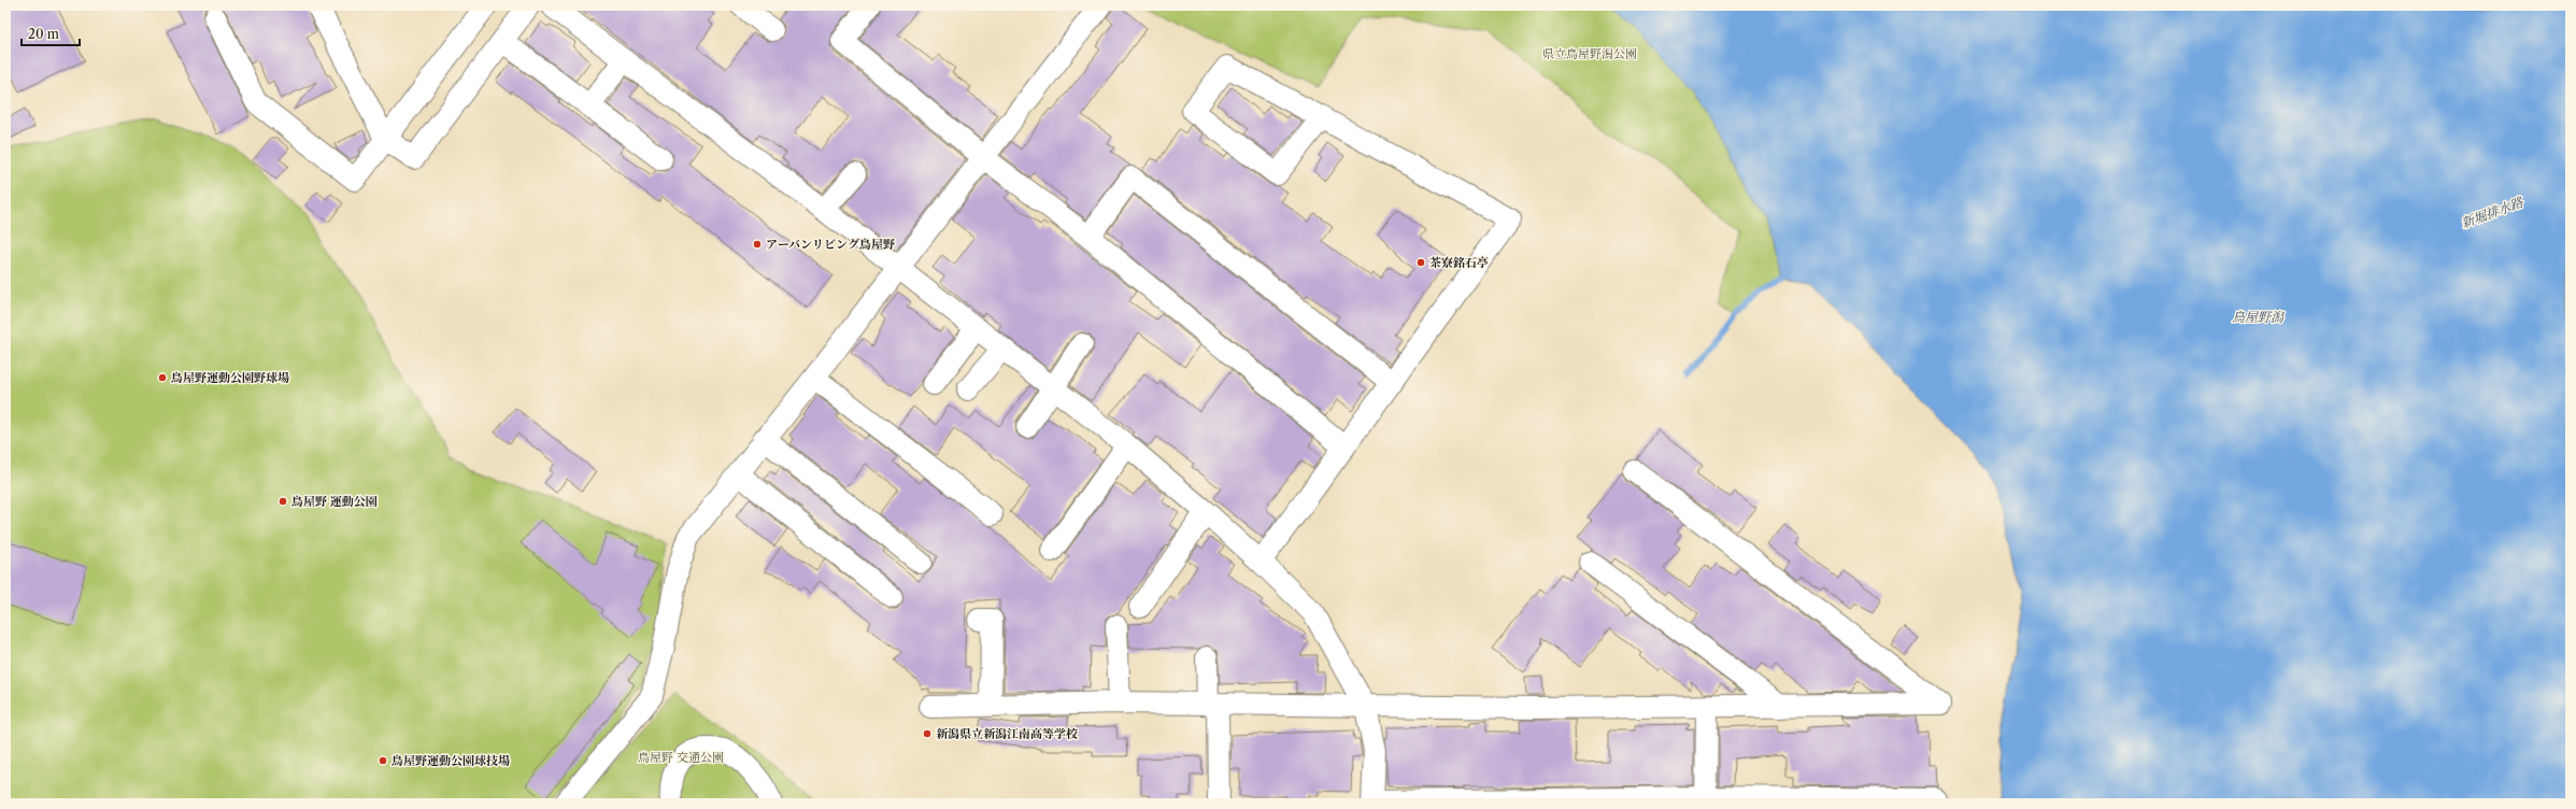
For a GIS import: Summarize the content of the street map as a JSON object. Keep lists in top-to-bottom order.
{
  "water": ["新堀排水路", "鳥屋野潟"],
  "parks": ["県立鳥屋野潟公園", "鳥屋野 交通公園"],
  "places": [
    "アーバンリビング鳥屋野",
    "茶寮銘石亭",
    "鳥屋野運動公園野球場",
    "鳥屋野 運動公園",
    "新潟県立新潟江南高等学校",
    "鳥屋野運動公園球技場"
  ],
  "scale_bar": "20 m"
}
